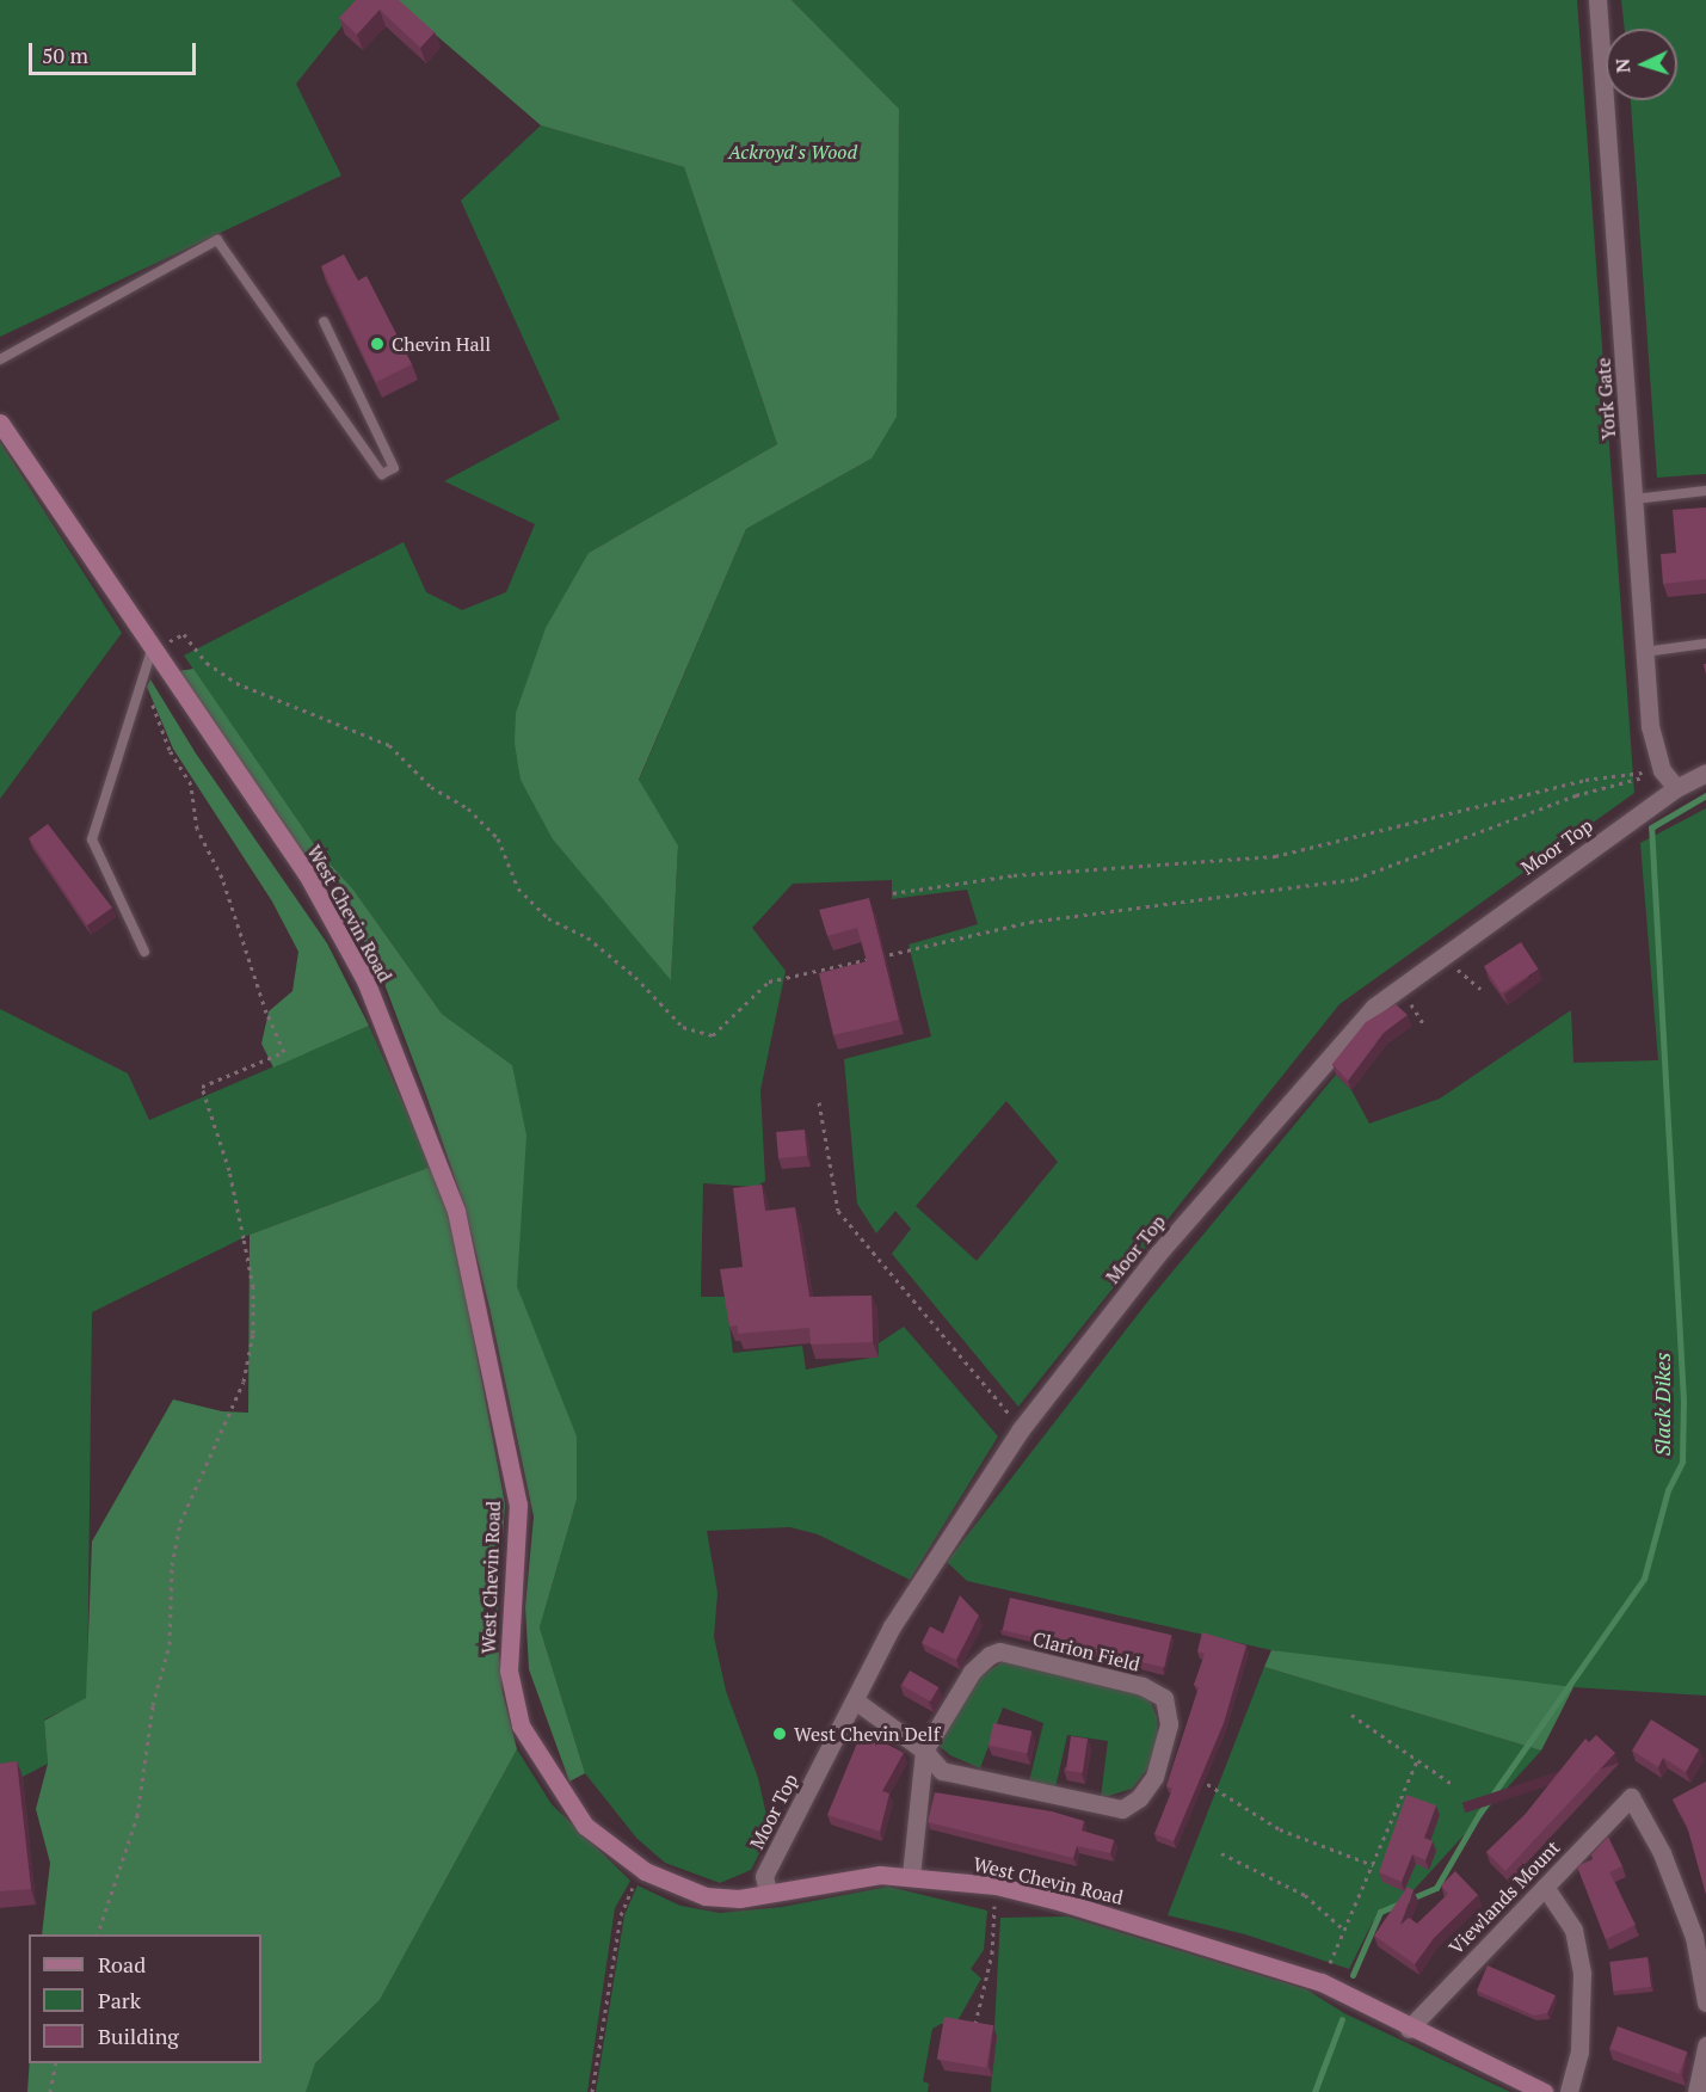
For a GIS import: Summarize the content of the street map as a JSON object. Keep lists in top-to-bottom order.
{
  "streets": {
    "street": [
      "York Gate",
      "Moor Top",
      "West Chevin Road",
      "Clarion Field",
      "Viewlands Mount"
    ]
  },
  "crossings": [
    ["York Gate", "Moor Top"],
    ["Moor Top", "West Chevin Road"],
    ["West Chevin Road", "Clarion Field"],
    ["West Chevin Road", "Viewlands Mount"]
  ],
  "water": ["Slack Dikes"],
  "parks": ["Ackroyd's Wood"],
  "places": ["Chevin Hall", "West Chevin Delf"],
  "legend": ["Road", "Park", "Building"],
  "scale_bar": "50 m",
  "north": "left"
}
